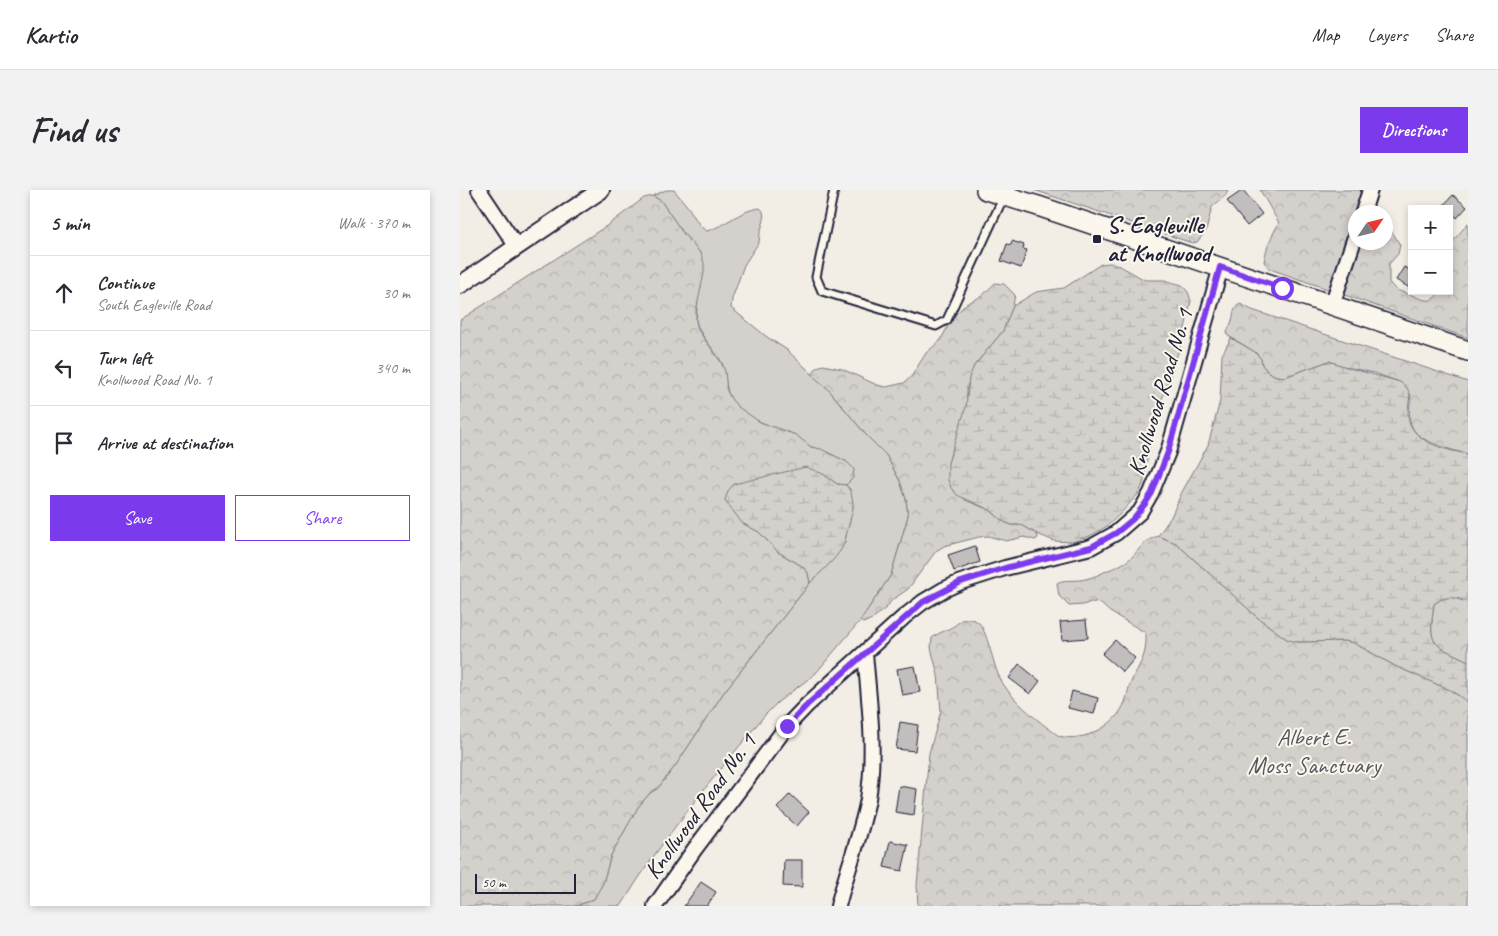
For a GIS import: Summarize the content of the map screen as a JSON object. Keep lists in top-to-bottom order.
{
  "streets": {
    "street": ["Knollwood Road No. 1"]
  },
  "parks": ["Albert E. Moss Sanctuary"],
  "places": {
    "transit": ["S. Eagleville at Knollwood"]
  },
  "scale_bar": "50 m",
  "north": "top right",
  "page": {
    "header": "Kartio",
    "nav": ["Map", "Layers", "Share"],
    "buttons": [
      "Directions",
      ["Save", "Share"]
    ],
    "title": "Find us",
    "heading": ["5 min", "Walk · 370 m"],
    "map_buttons": ["+", "−"],
    "list": [
      ["Continue", "South Eagleville Road", "30 m"],
      ["Turn left", "Knollwood Road No. 1", "340 m"],
      "Arrive at destination"
    ],
    "scale": "50 m"
  }
}
